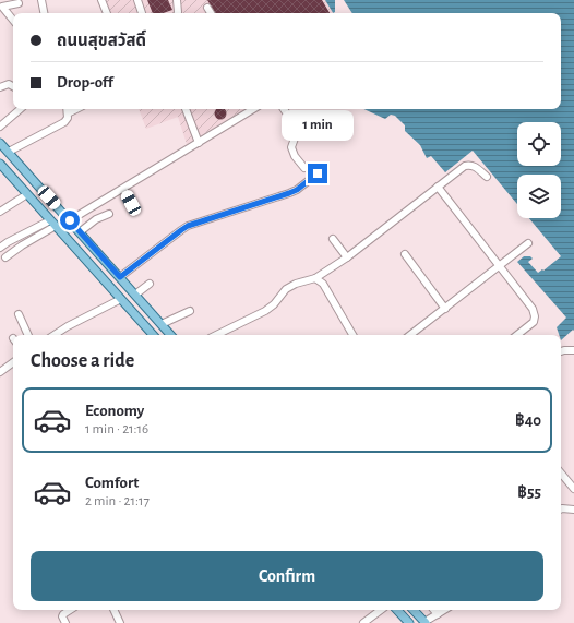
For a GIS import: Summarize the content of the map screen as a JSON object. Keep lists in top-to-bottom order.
{
  "page": {
    "banner": ["ถนนสุขสวัสดิ์", "Drop-off"],
    "bubble": "1 min",
    "heading": "Choose a ride",
    "list": [
      {
        "name": "Economy",
        "note": "1 min · 21:16",
        "value": "฿40"
      },
      {
        "name": "Comfort",
        "note": "2 min · 21:17",
        "value": "฿55"
      }
    ],
    "buttons": "Confirm"
  }
}
